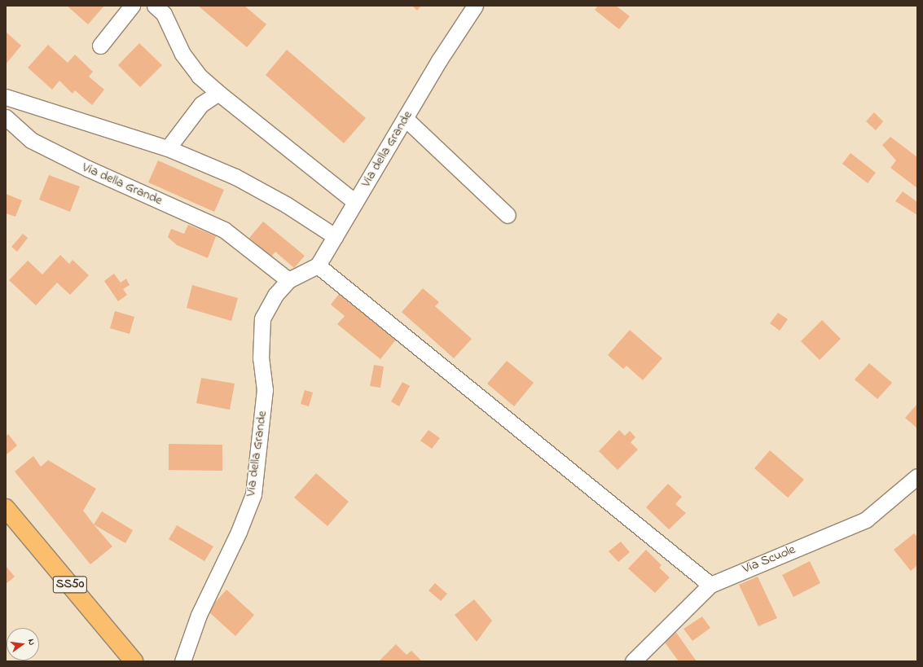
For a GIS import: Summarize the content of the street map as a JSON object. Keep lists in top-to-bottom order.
{
  "streets": {
    "main road": ["SS50"],
    "street": ["Via della Grande", "Via Scuole"]
  },
  "north": "right"
}
